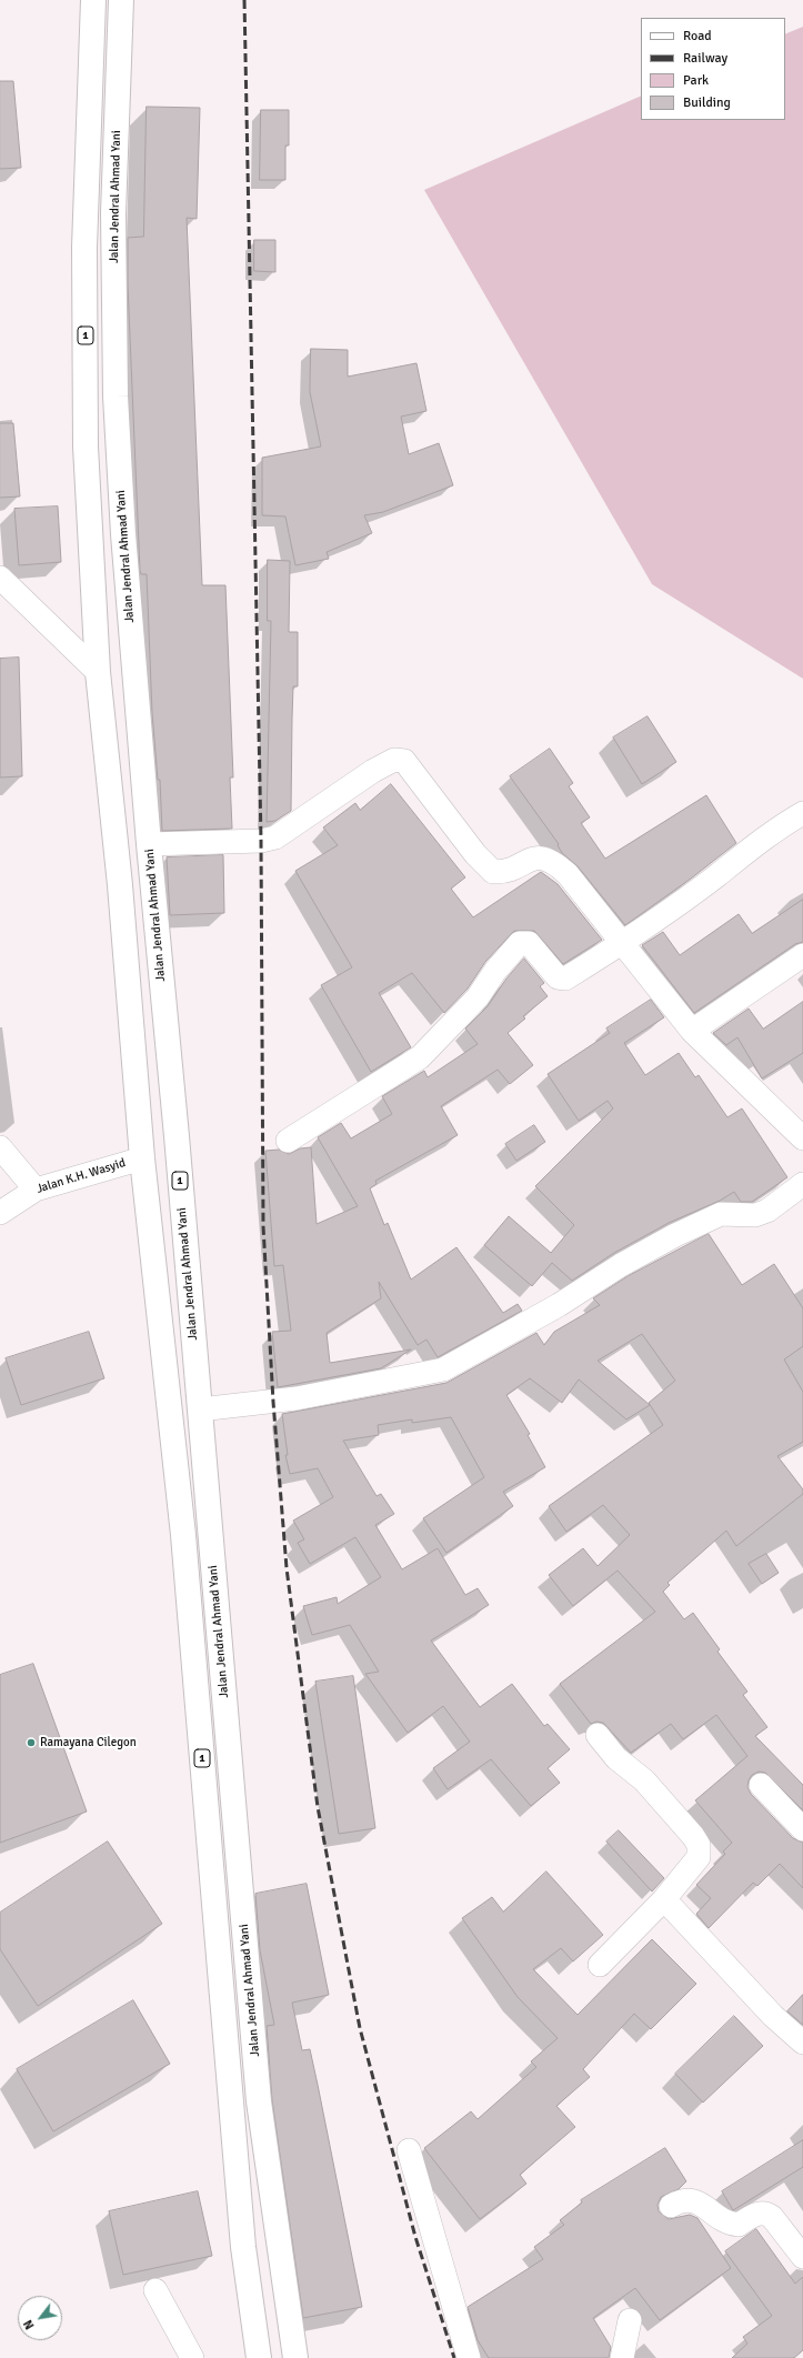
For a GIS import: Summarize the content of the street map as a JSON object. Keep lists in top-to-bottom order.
{
  "streets": {
    "highway": ["Jalan Jendral Ahmad Yani", "1"],
    "street": ["Jalan K.H. Wasyid"]
  },
  "crossings": [
    ["1", "Jalan K.H. Wasyid"]
  ],
  "places": ["Ramayana Cilegon"],
  "legend": [
    "Road",
    "Railway",
    "Park",
    "Building"
  ],
  "north": "bottom left"
}
